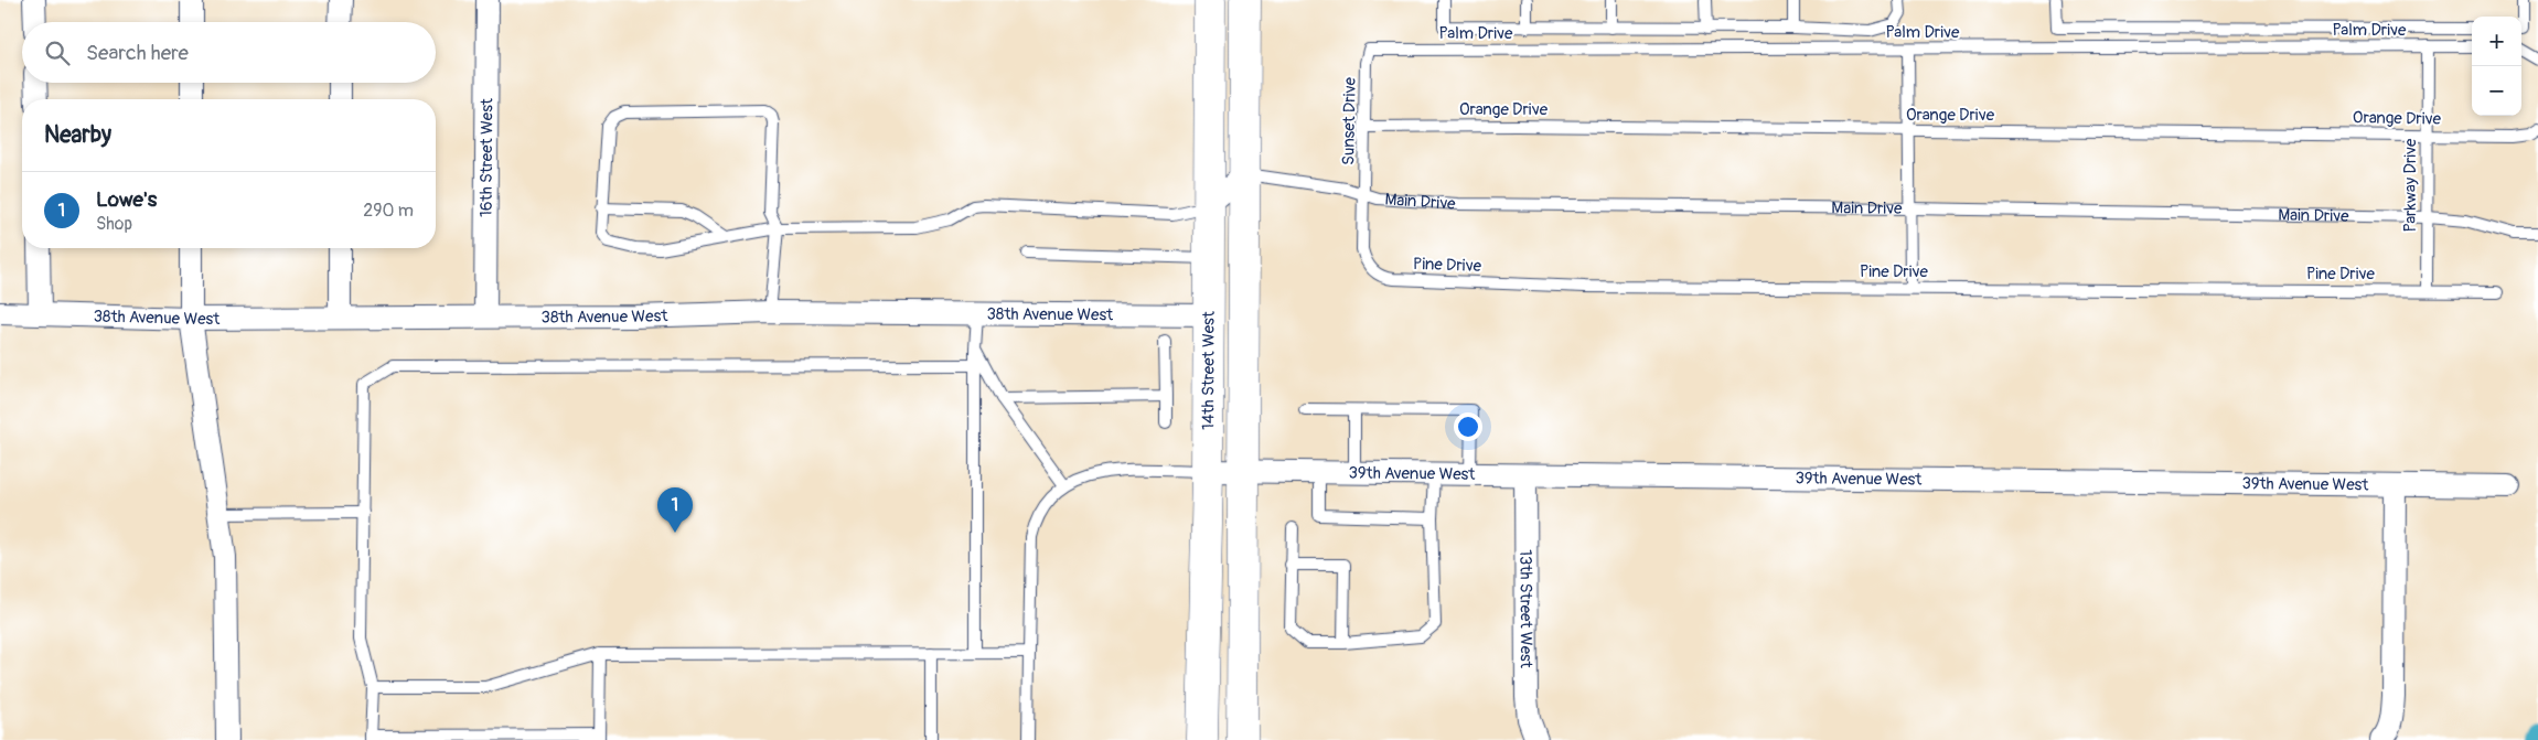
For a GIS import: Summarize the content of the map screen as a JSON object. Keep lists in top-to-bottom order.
{
  "streets": {
    "main road": ["14th Street West"],
    "street": [
      "16th Street West",
      "38th Avenue West",
      "39th Avenue West",
      "13th Street West"
    ],
    "lane": [
      "Palm Drive",
      "Orange Drive",
      "Sunset Drive",
      "Parkway Drive",
      "Main Drive",
      "Pine Drive"
    ]
  },
  "crossings": [
    ["Palm Drive", "Sunset Drive"],
    ["Palm Drive", "Parkway Drive"],
    ["Orange Drive", "Sunset Drive"],
    ["Orange Drive", "Parkway Drive"],
    ["Sunset Drive", "Main Drive"],
    ["Sunset Drive", "Pine Drive"],
    ["16th Street West", "38th Avenue West"],
    ["Parkway Drive", "Main Drive"],
    ["Parkway Drive", "Pine Drive"],
    ["Main Drive", "Pine Drive"],
    ["38th Avenue West", "14th Street West"],
    ["14th Street West", "39th Avenue West"],
    ["39th Avenue West", "13th Street West"]
  ],
  "page": {
    "map_buttons": ["+", "−"],
    "search": "Search here",
    "heading": "Nearby",
    "list": [
      {
        "mark": "1",
        "name": "Lowe's",
        "note": "Shop",
        "value": "290 m"
      }
    ],
    "pins": "1"
  }
}
